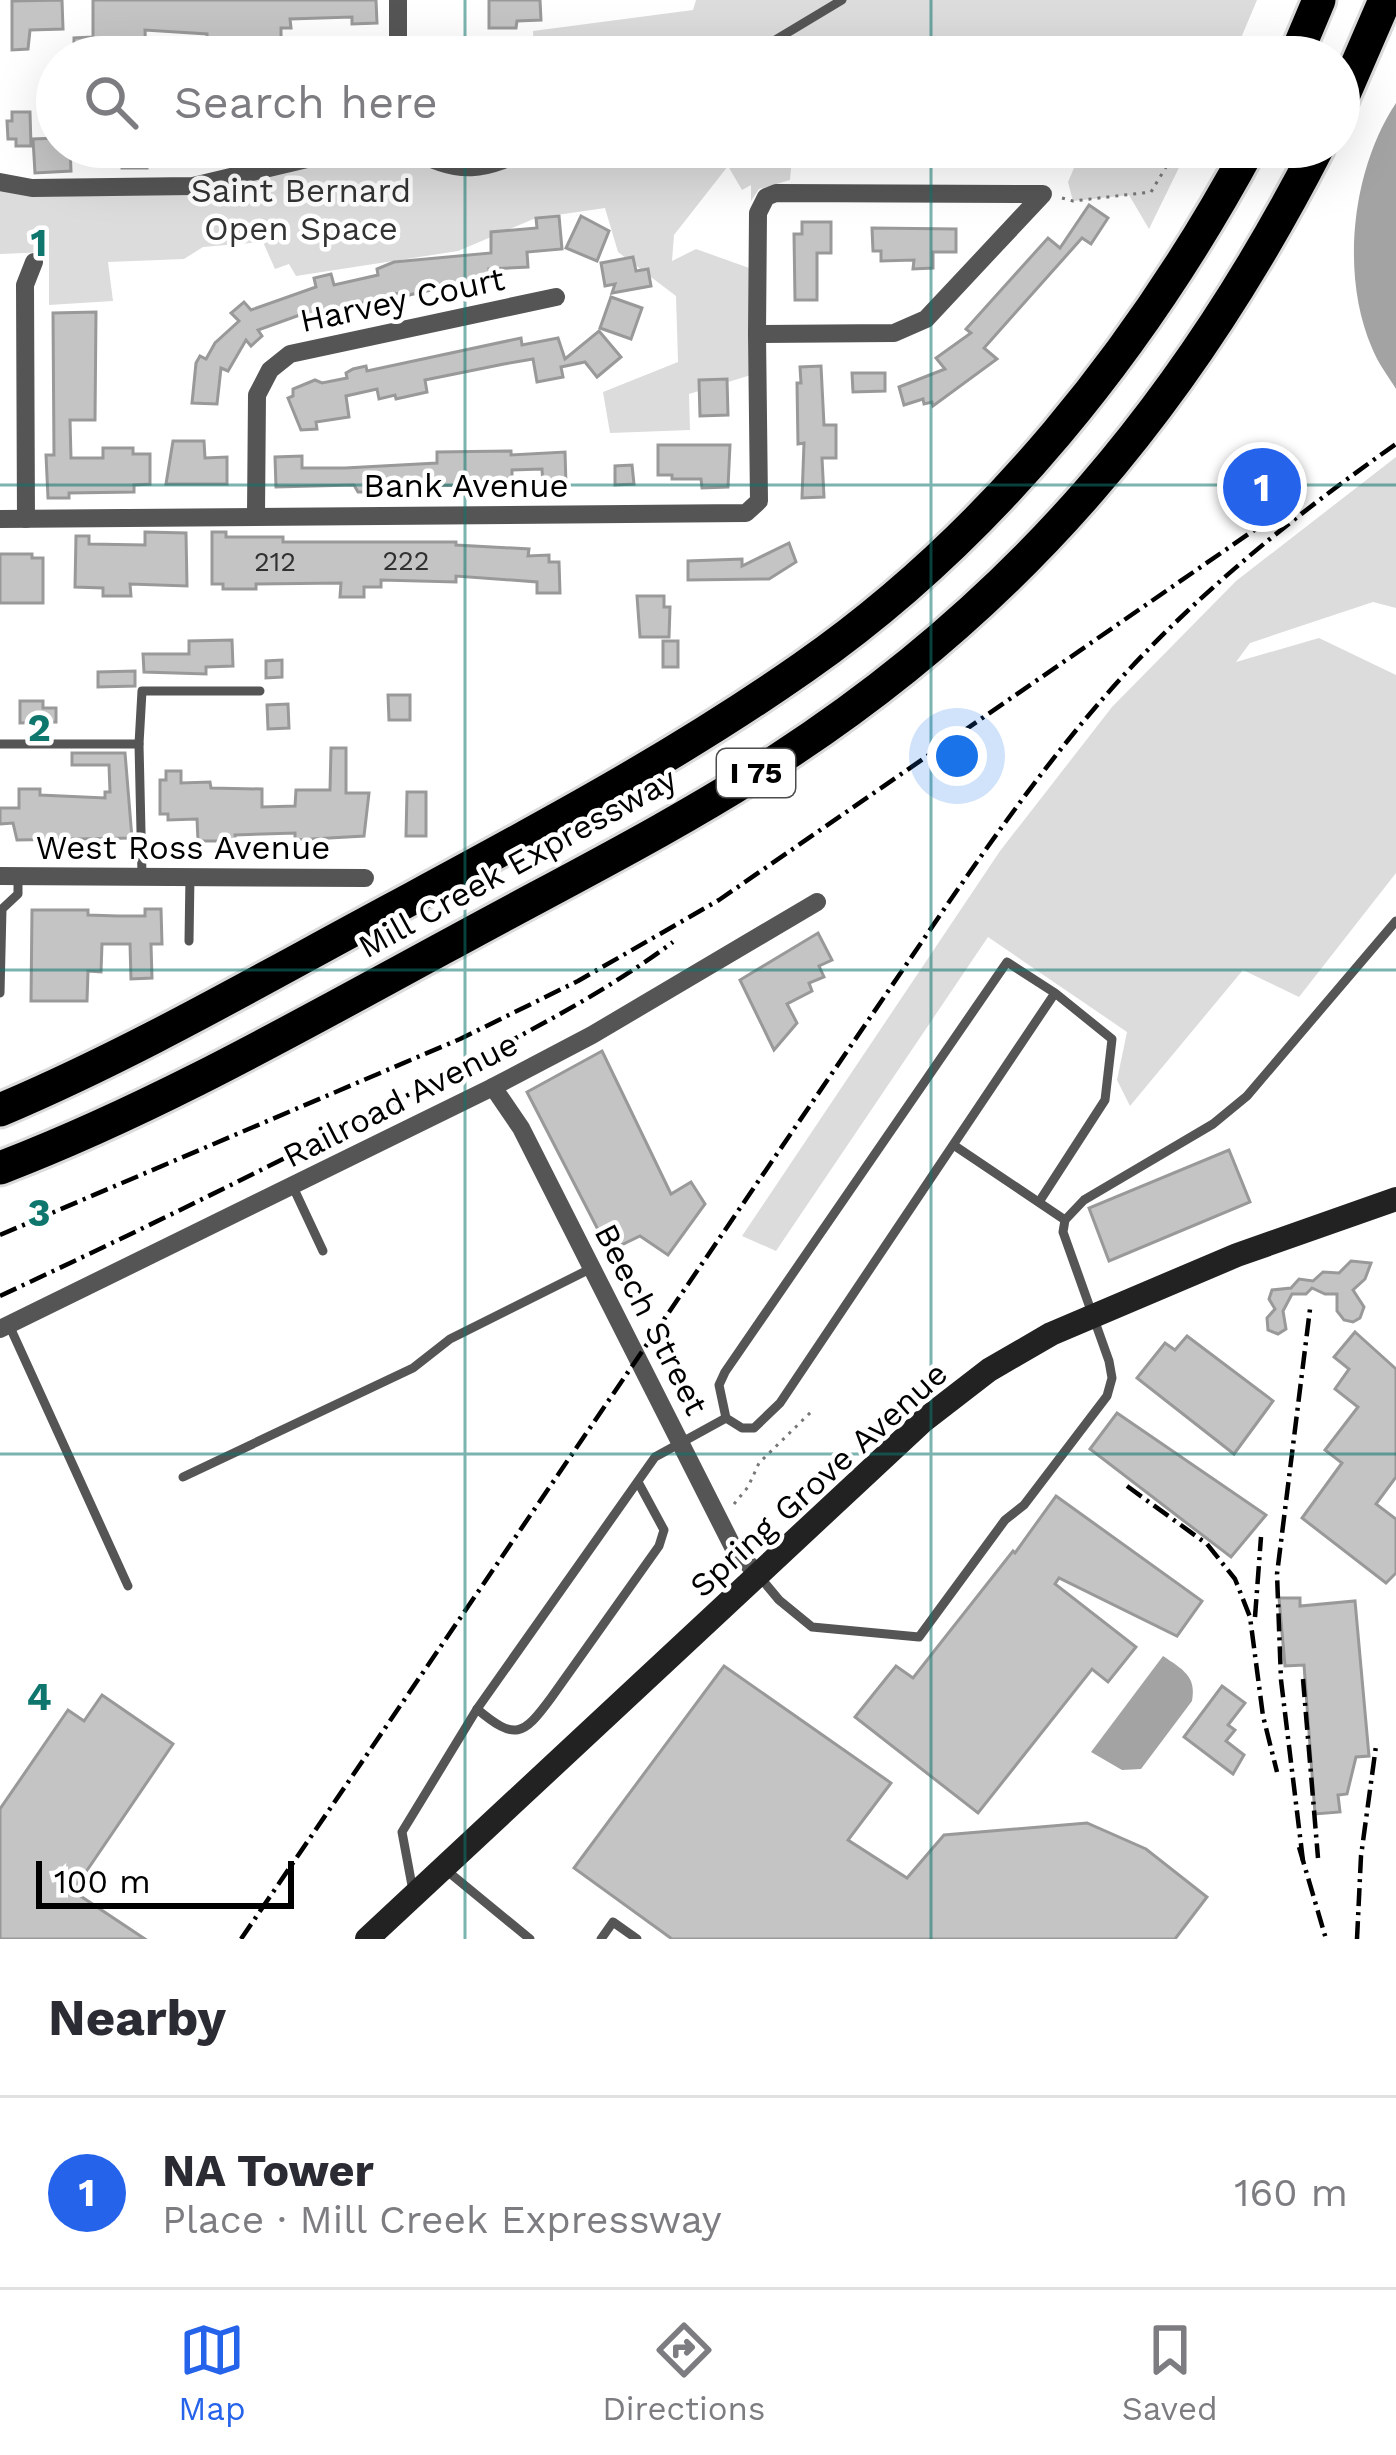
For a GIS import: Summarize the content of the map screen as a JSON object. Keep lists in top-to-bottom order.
{
  "streets": {
    "highway": ["I 75", "Mill Creek Expressway"],
    "main road": ["Spring Grove Avenue"],
    "street": [
      "Harvey Court",
      "Bank Avenue",
      "West Ross Avenue",
      "Railroad Avenue",
      "Beech Street"
    ]
  },
  "crossings": [
    ["Harvey Court", "Bank Avenue"],
    ["Railroad Avenue", "Beech Street"],
    ["Beech Street", "Spring Grove Avenue"]
  ],
  "parks": ["Saint Bernard Open Space"],
  "house_numbers": ["222", "212"],
  "scale_bar": "100 m",
  "page": {
    "search": "Search here",
    "pins": "1",
    "scale": "100 m",
    "heading": "Nearby",
    "list": [
      {
        "mark": "1",
        "name": "NA Tower",
        "note": "Place · Mill Creek Expressway",
        "value": "160 m"
      }
    ],
    "nav": ["Map", "Directions", "Saved"]
  },
  "grid": {
    "rows": [
      "1",
      "2",
      "3",
      "4"
    ]
  }
}
